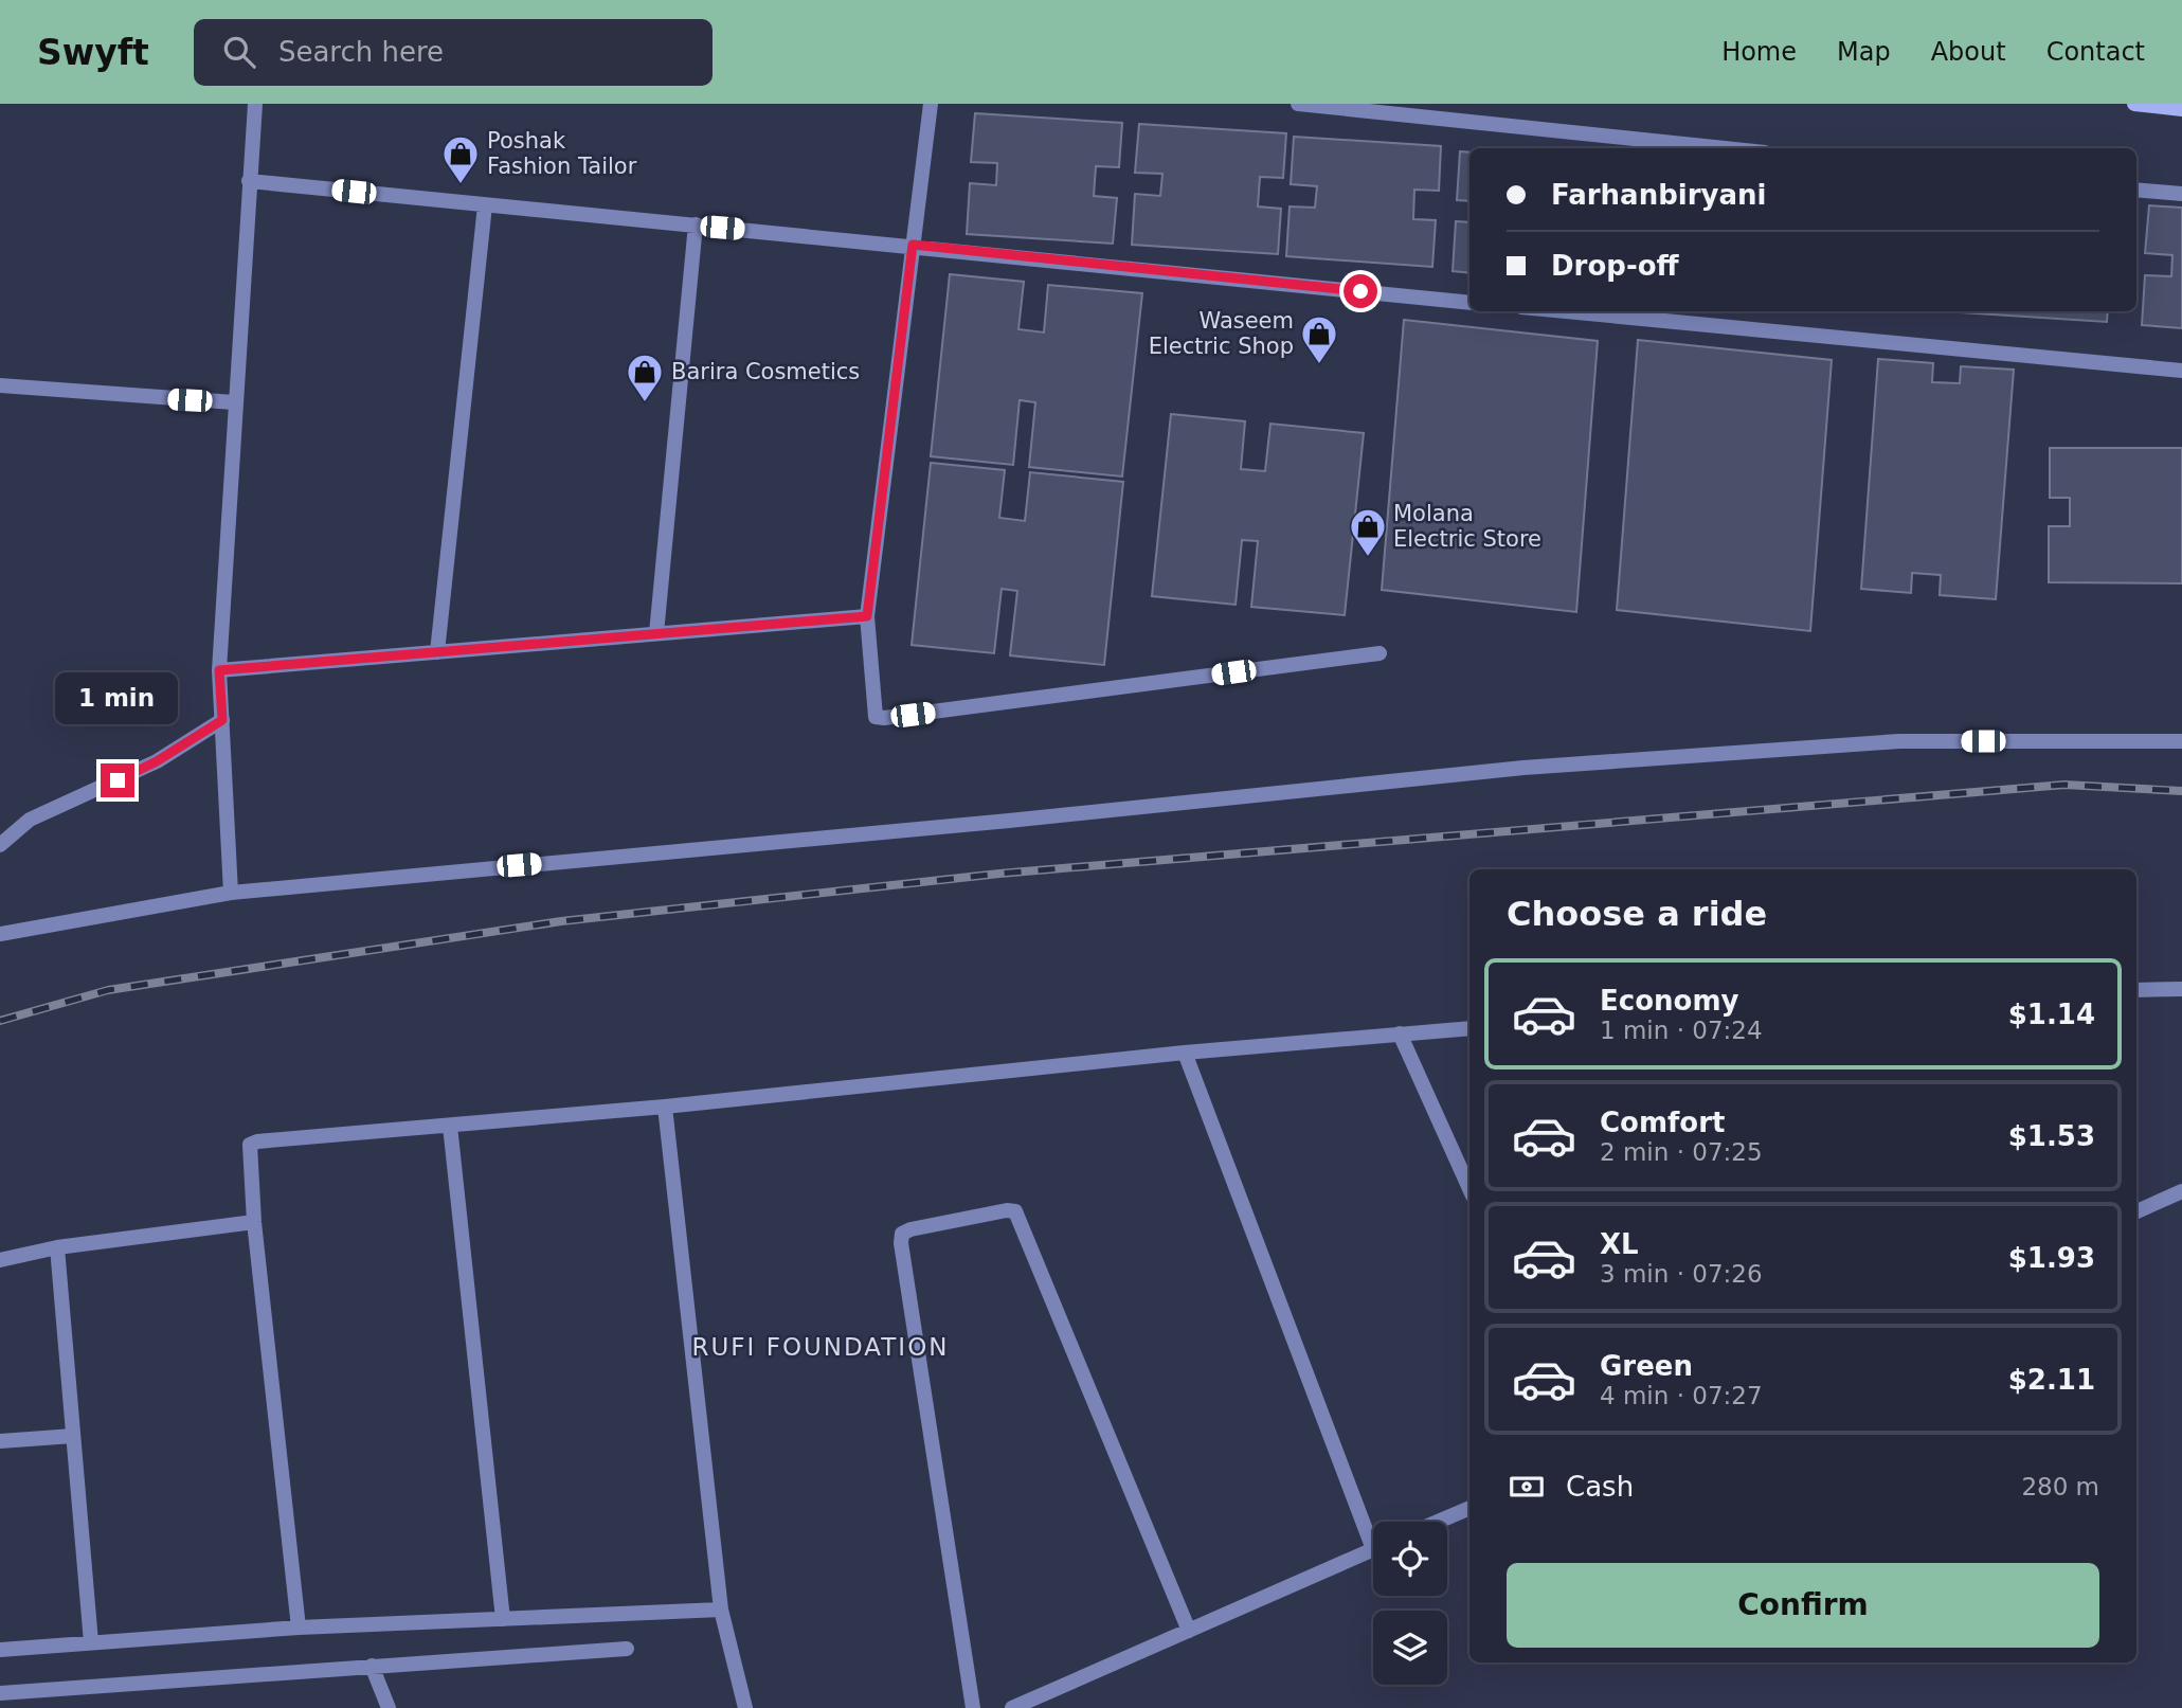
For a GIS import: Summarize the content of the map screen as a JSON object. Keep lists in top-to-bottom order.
{
  "districts": ["RUFI FOUNDATION"],
  "places": {
    "shop": [
      "Poshak Fashion Tailor",
      "Waseem Electric Shop",
      "Barira Cosmetics",
      "Molana Electric Store"
    ]
  },
  "page": {
    "header": "Swyft",
    "search": "Search here",
    "nav": [
      "Home",
      "Map",
      "About",
      "Contact"
    ],
    "banner": ["Farhanbiryani", "Drop-off"],
    "bubble": "1 min",
    "heading": "Choose a ride",
    "list": [
      {
        "name": "Economy",
        "note": "1 min · 07:24",
        "value": "$1.14"
      },
      {
        "name": "Comfort",
        "note": "2 min · 07:25",
        "value": "$1.53"
      },
      {
        "name": "XL",
        "note": "3 min · 07:26",
        "value": "$1.93"
      },
      {
        "name": "Green",
        "note": "4 min · 07:27",
        "value": "$2.11"
      }
    ],
    "pay": ["Cash", "280 m"],
    "buttons": "Confirm"
  }
}
